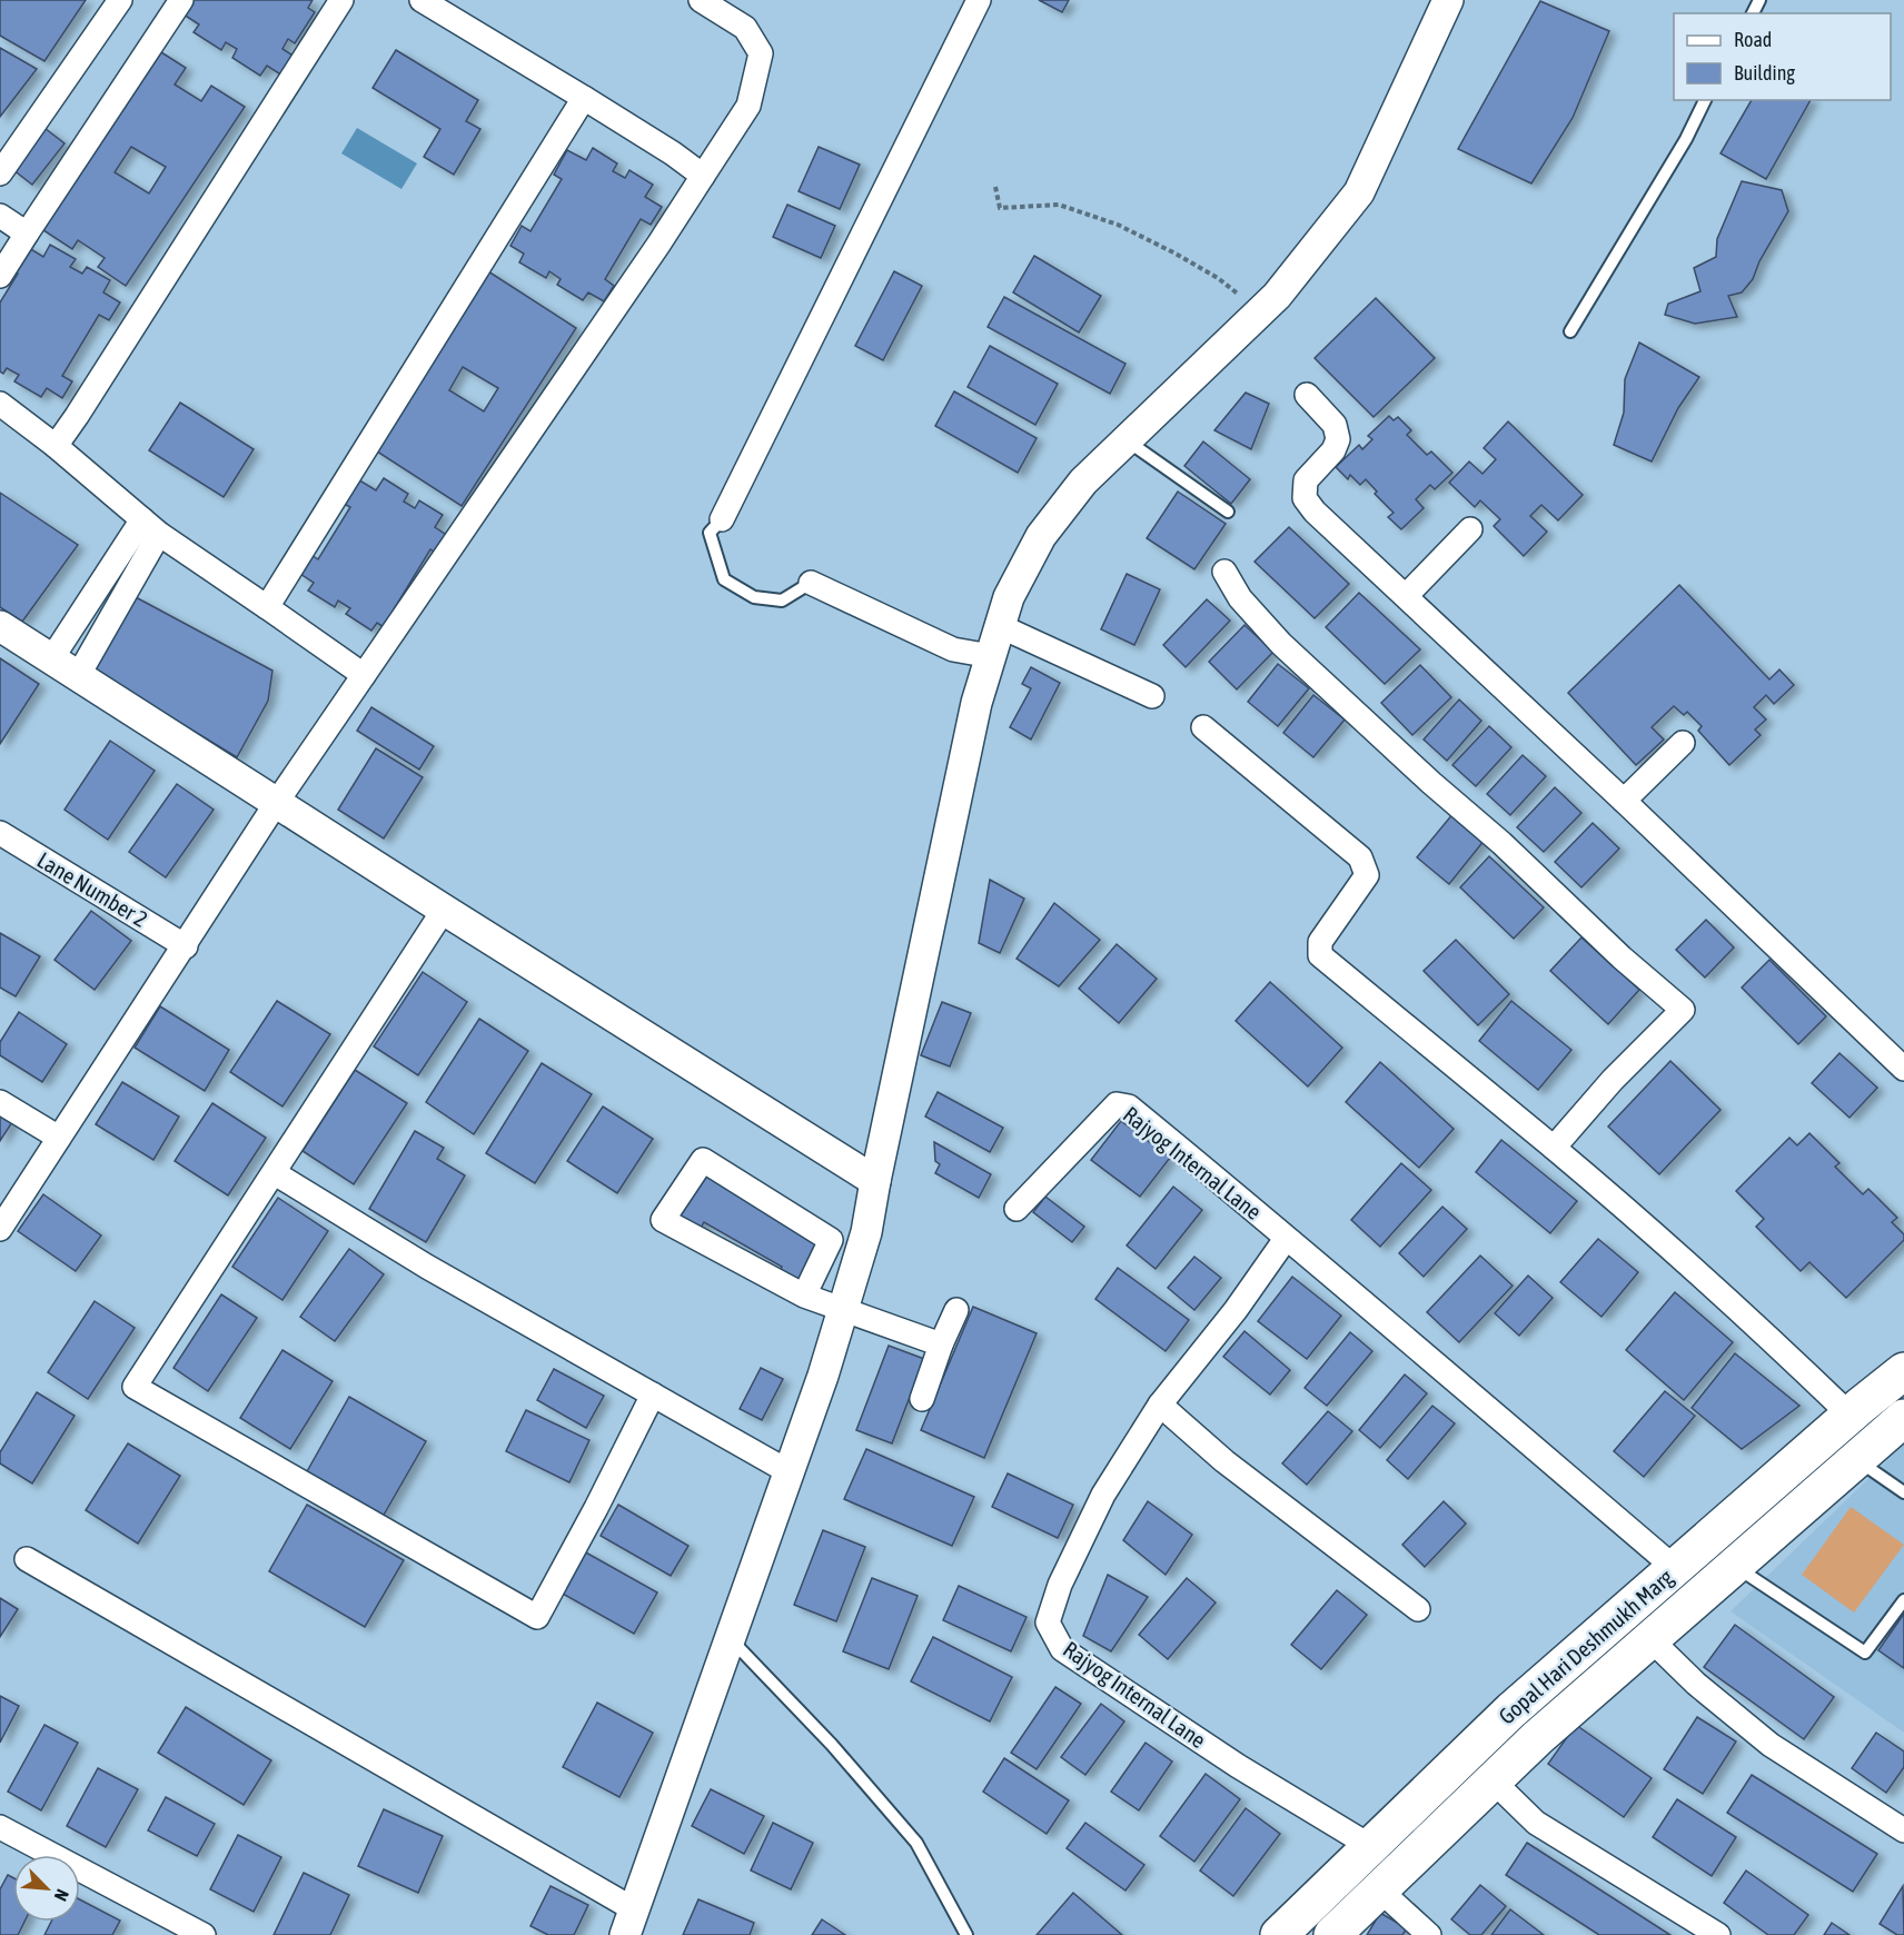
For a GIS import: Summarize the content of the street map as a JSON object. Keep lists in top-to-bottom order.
{
  "streets": {
    "main road": ["Gopal Hari Deshmukh Marg"],
    "street": ["Lane Number 2", "Rajyog Internal Lane"]
  },
  "crossings": [
    ["Rajyog Internal Lane", "Gopal Hari Deshmukh Marg"]
  ],
  "legend": ["Road", "Building"],
  "north": "bottom right"
}
